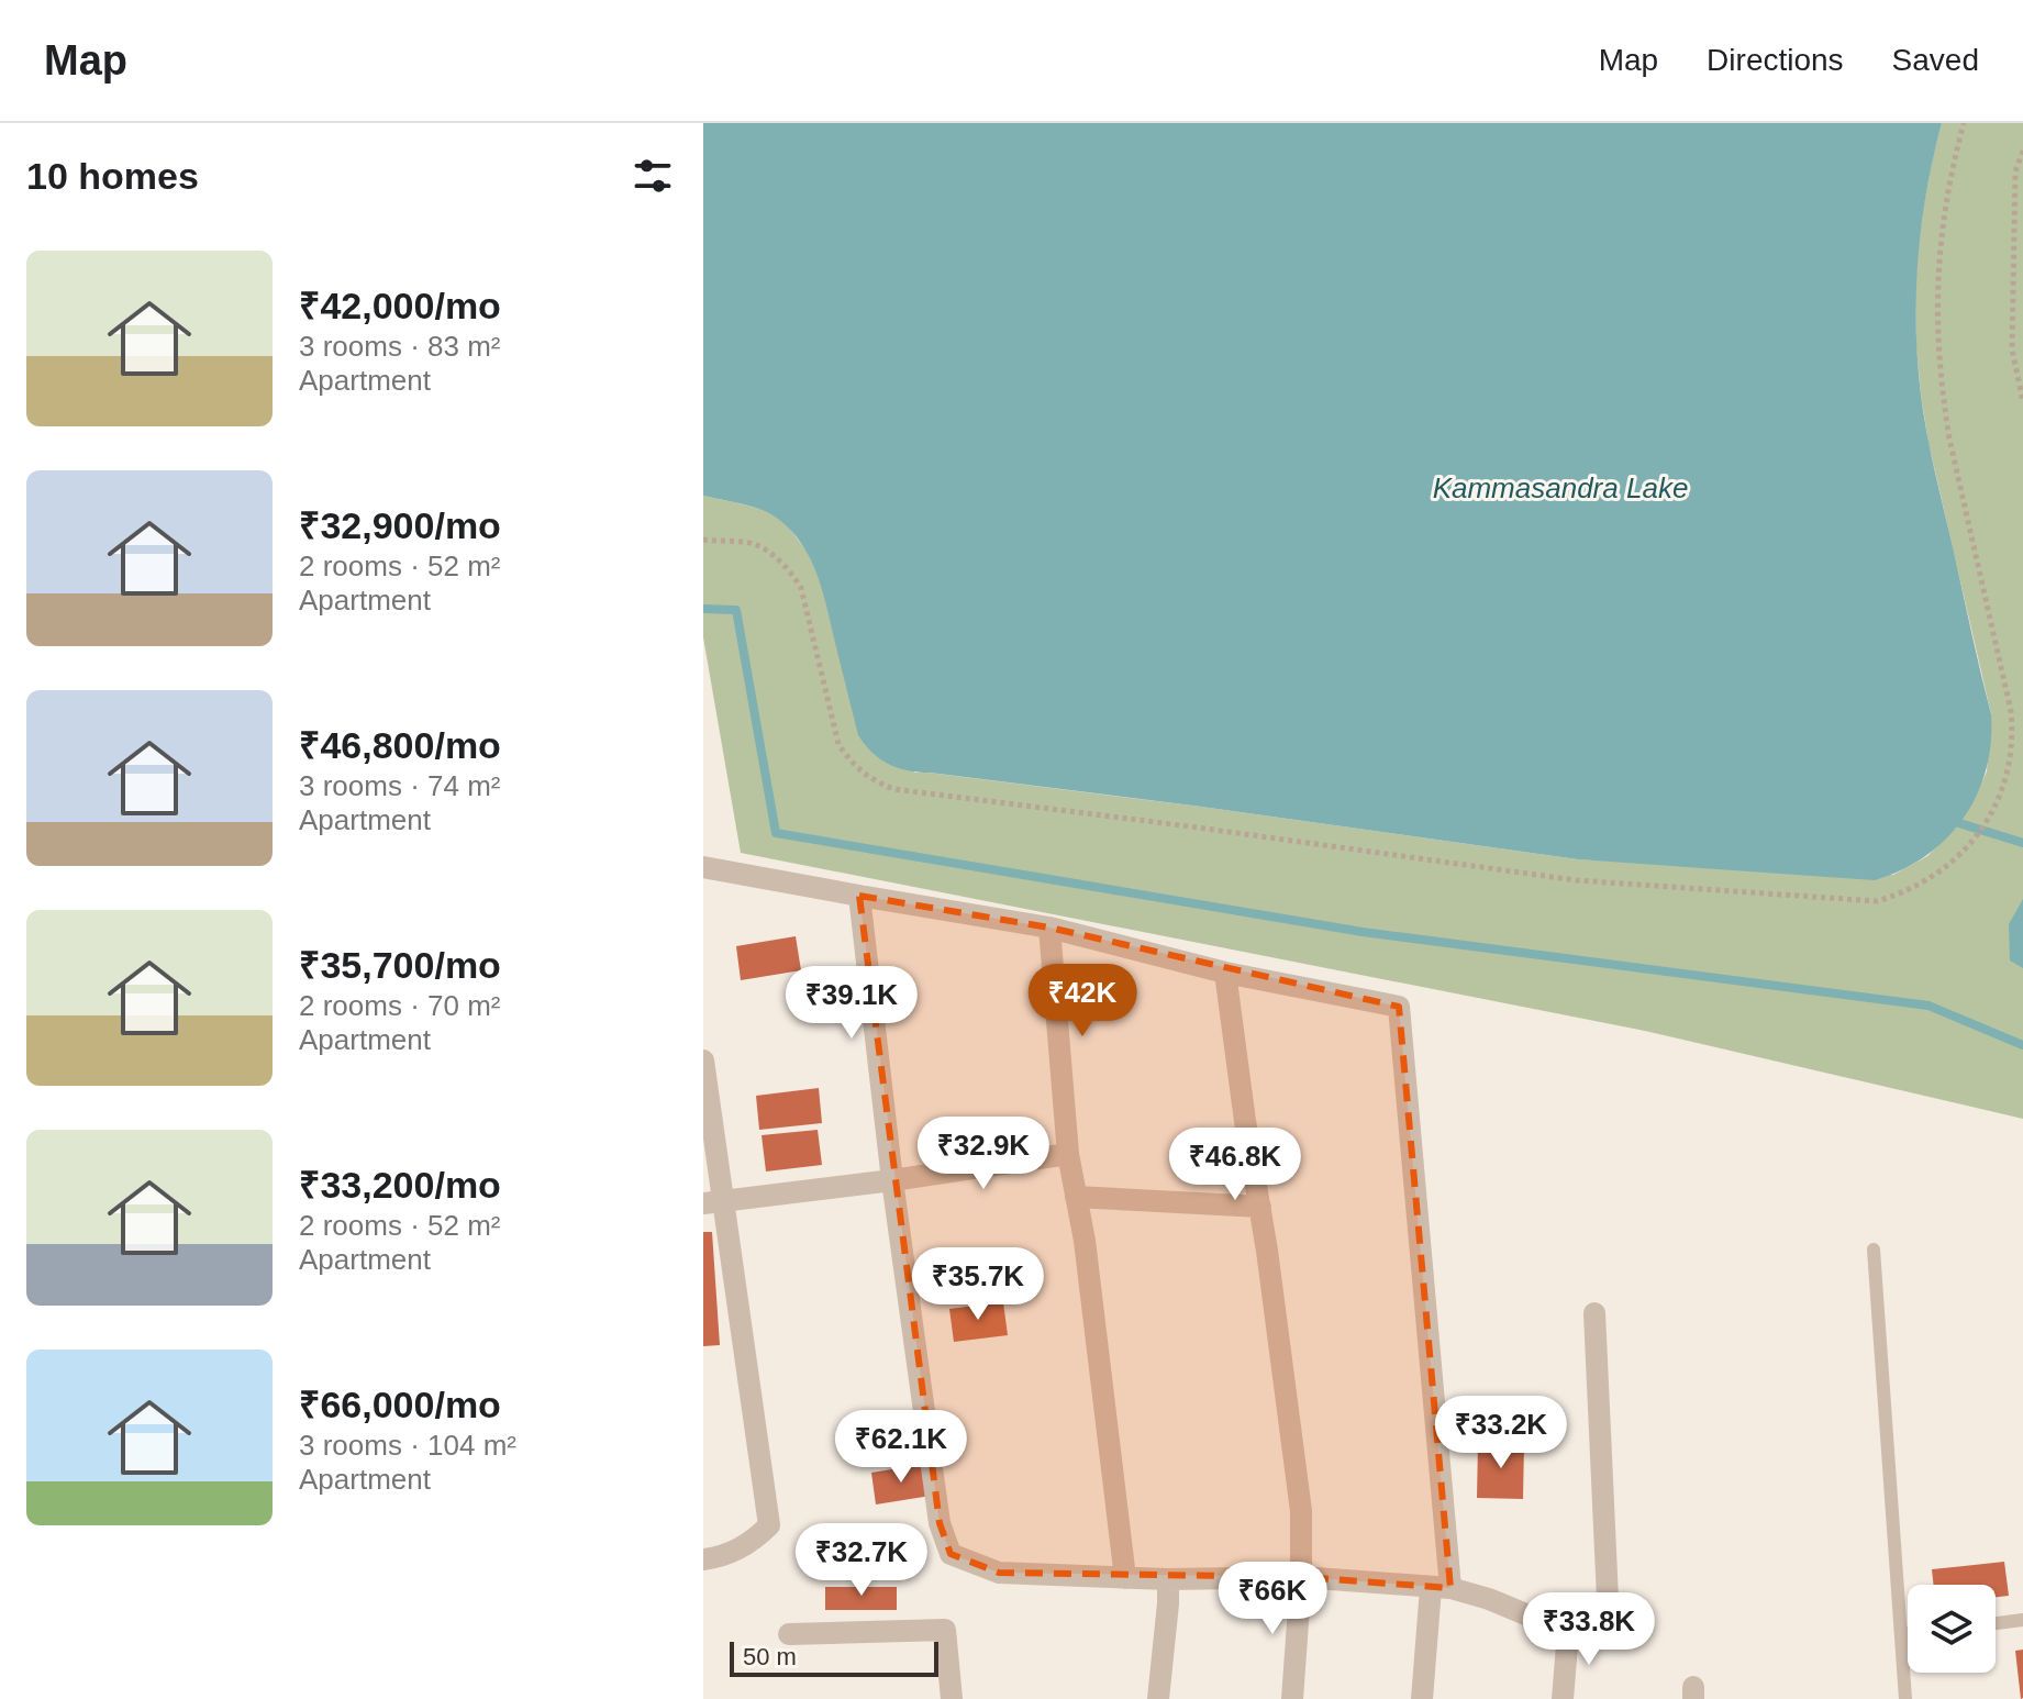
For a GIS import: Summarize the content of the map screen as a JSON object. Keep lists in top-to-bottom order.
{
  "water": ["Kammasandra Lake"],
  "scale_bar": "50 m",
  "page": {
    "header": "Map",
    "nav": ["Map", "Directions", "Saved"],
    "heading": "10 homes",
    "list": [
      {
        "name": "₹42,000/mo",
        "note": "3 rooms · 83 m² · Apartment"
      },
      {
        "name": "₹32,900/mo",
        "note": "2 rooms · 52 m² · Apartment"
      },
      {
        "name": "₹46,800/mo",
        "note": "3 rooms · 74 m² · Apartment"
      },
      {
        "name": "₹35,700/mo",
        "note": "2 rooms · 70 m² · Apartment"
      },
      {
        "name": "₹33,200/mo",
        "note": "2 rooms · 52 m² · Apartment"
      },
      {
        "name": "₹66,000/mo",
        "note": "3 rooms · 104 m² · Apartment"
      }
    ],
    "price": [
      "₹42K",
      "₹39.1K",
      "₹32.9K",
      "₹46.8K",
      "₹35.7K",
      "₹33.2K",
      "₹62.1K",
      "₹32.7K",
      "₹66K",
      "₹33.8K"
    ],
    "scale": "50 m"
  }
}
